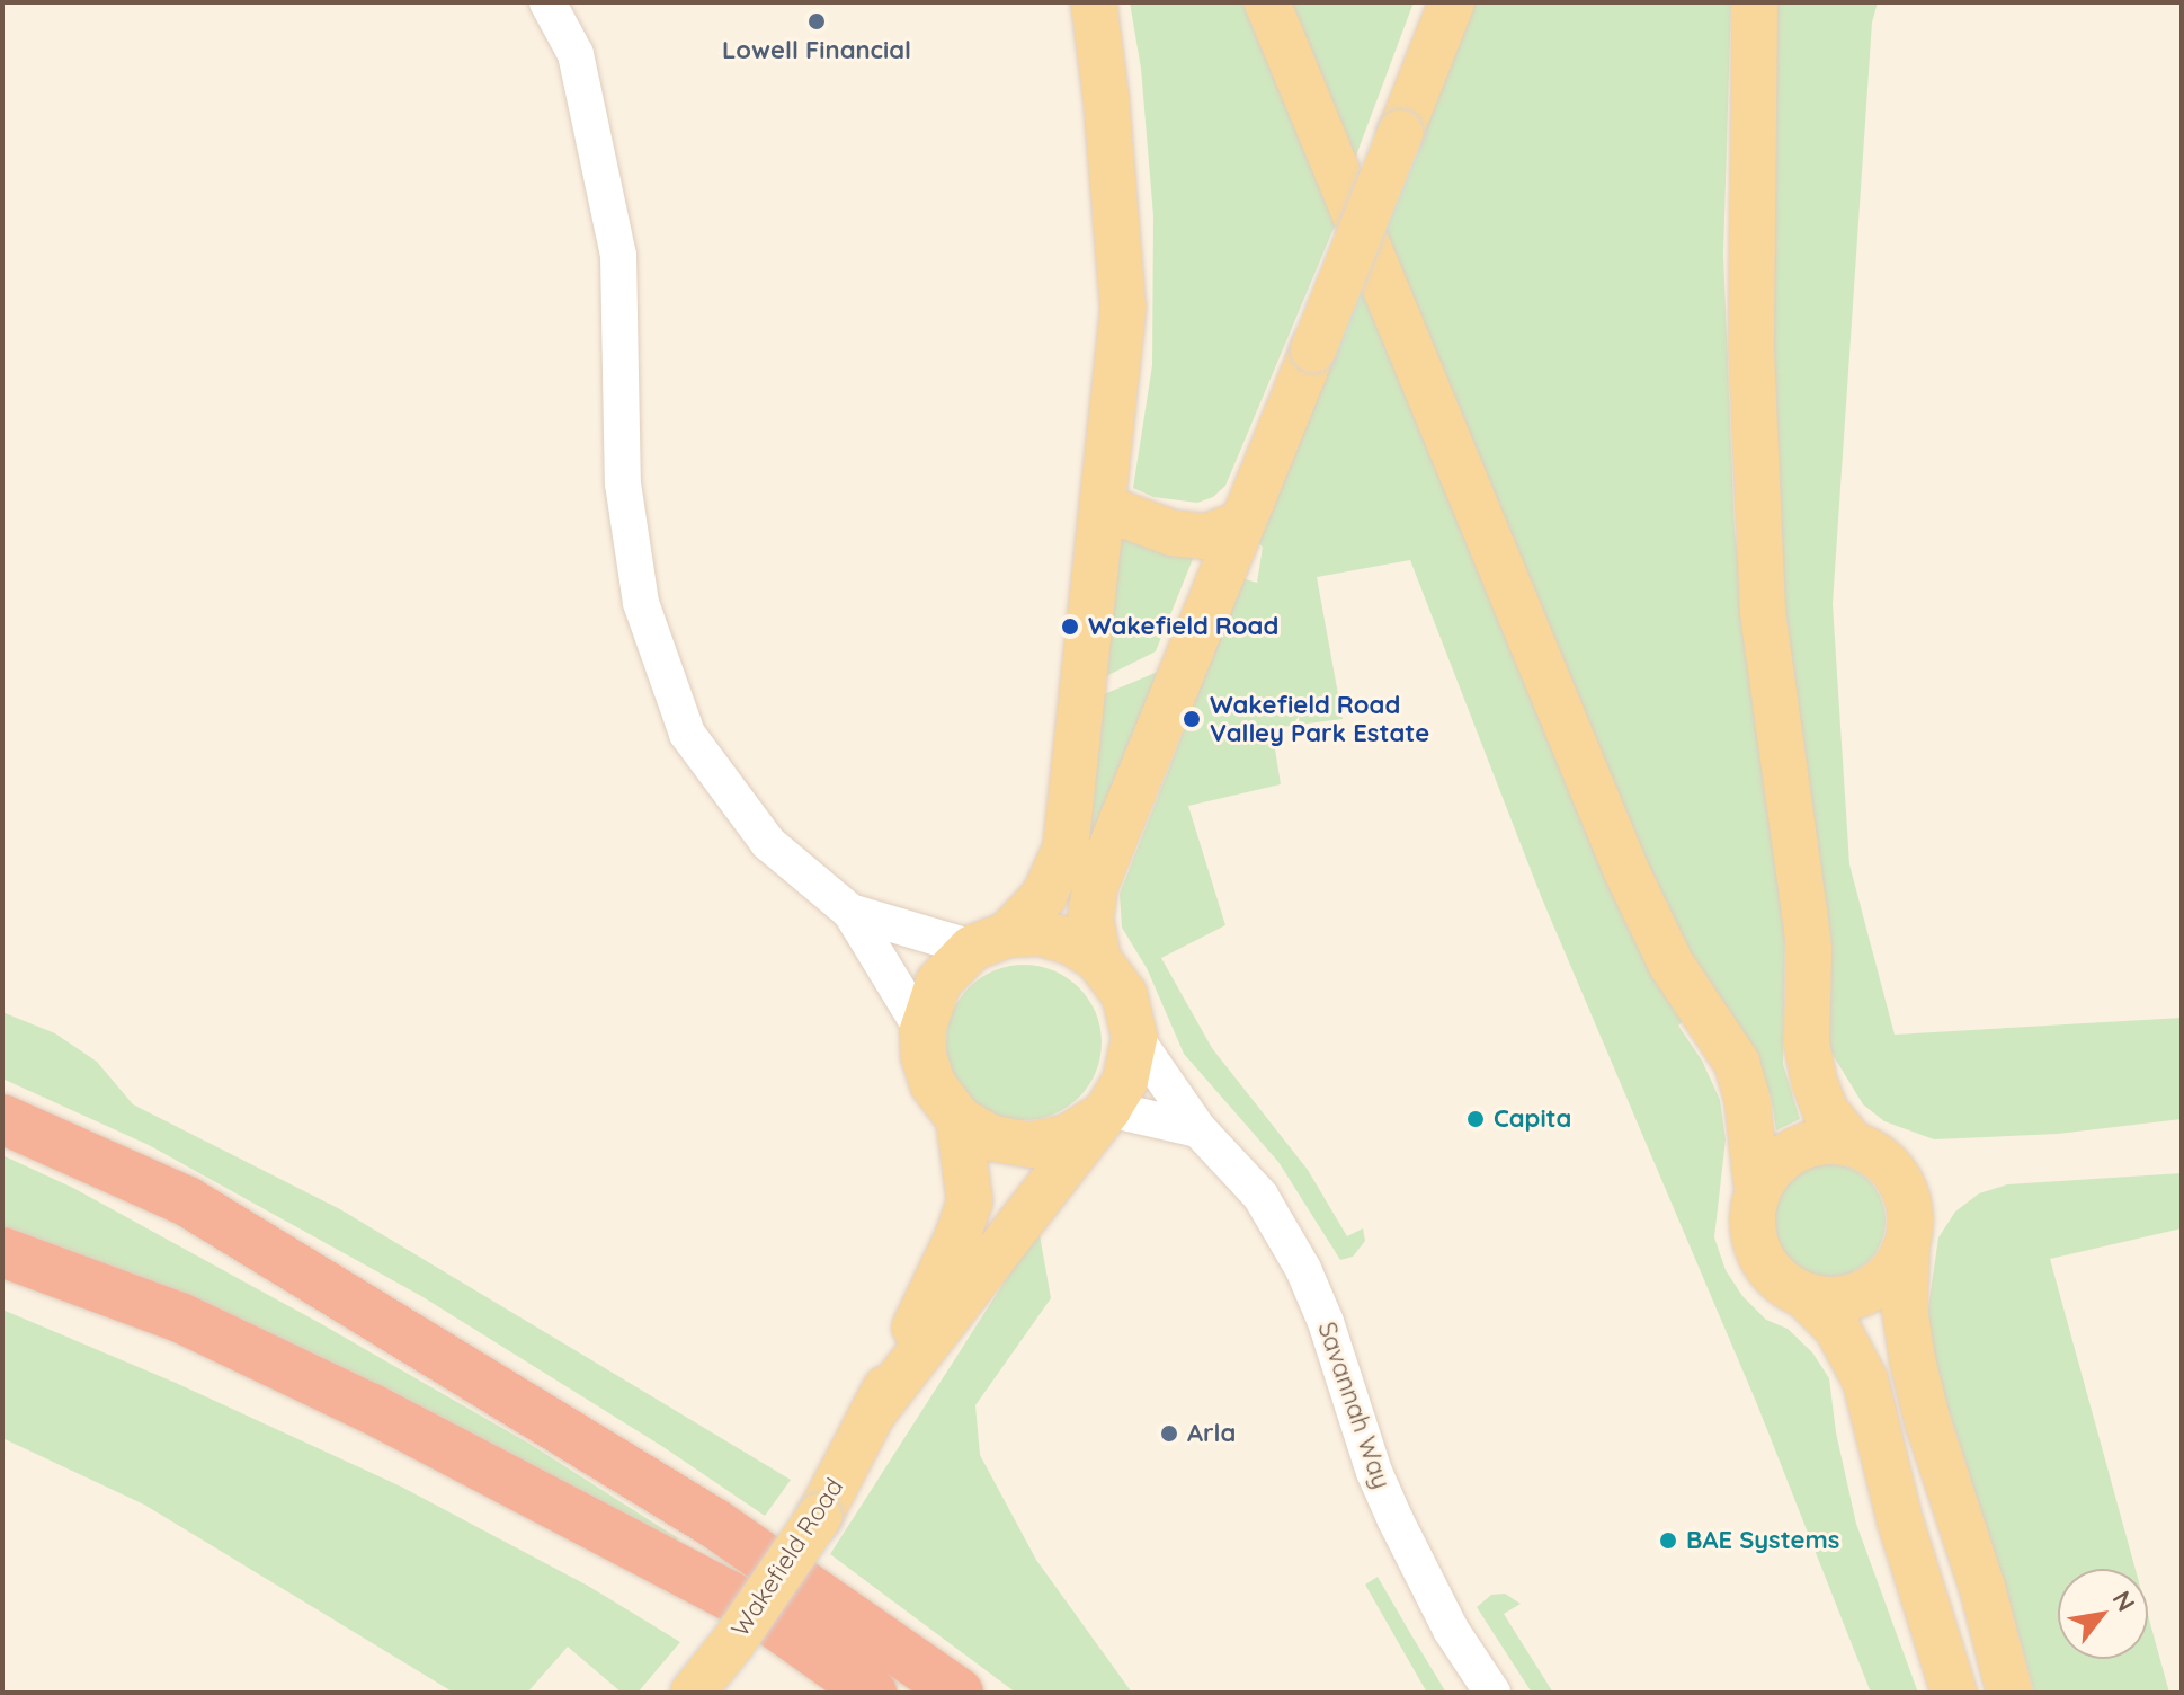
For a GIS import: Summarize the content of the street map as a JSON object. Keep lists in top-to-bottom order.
{
  "streets": {
    "main road": ["Wakefield Road"],
    "street": ["Savannah Way"]
  },
  "crossings": [
    ["Savannah Way", "Wakefield Road"]
  ],
  "places": [
    "Lowell Financial",
    "Wakefield Road",
    "Wakefield Road Valley Park Estate",
    "Capita",
    "Arla",
    "BAE Systems"
  ],
  "north": "top right"
}
